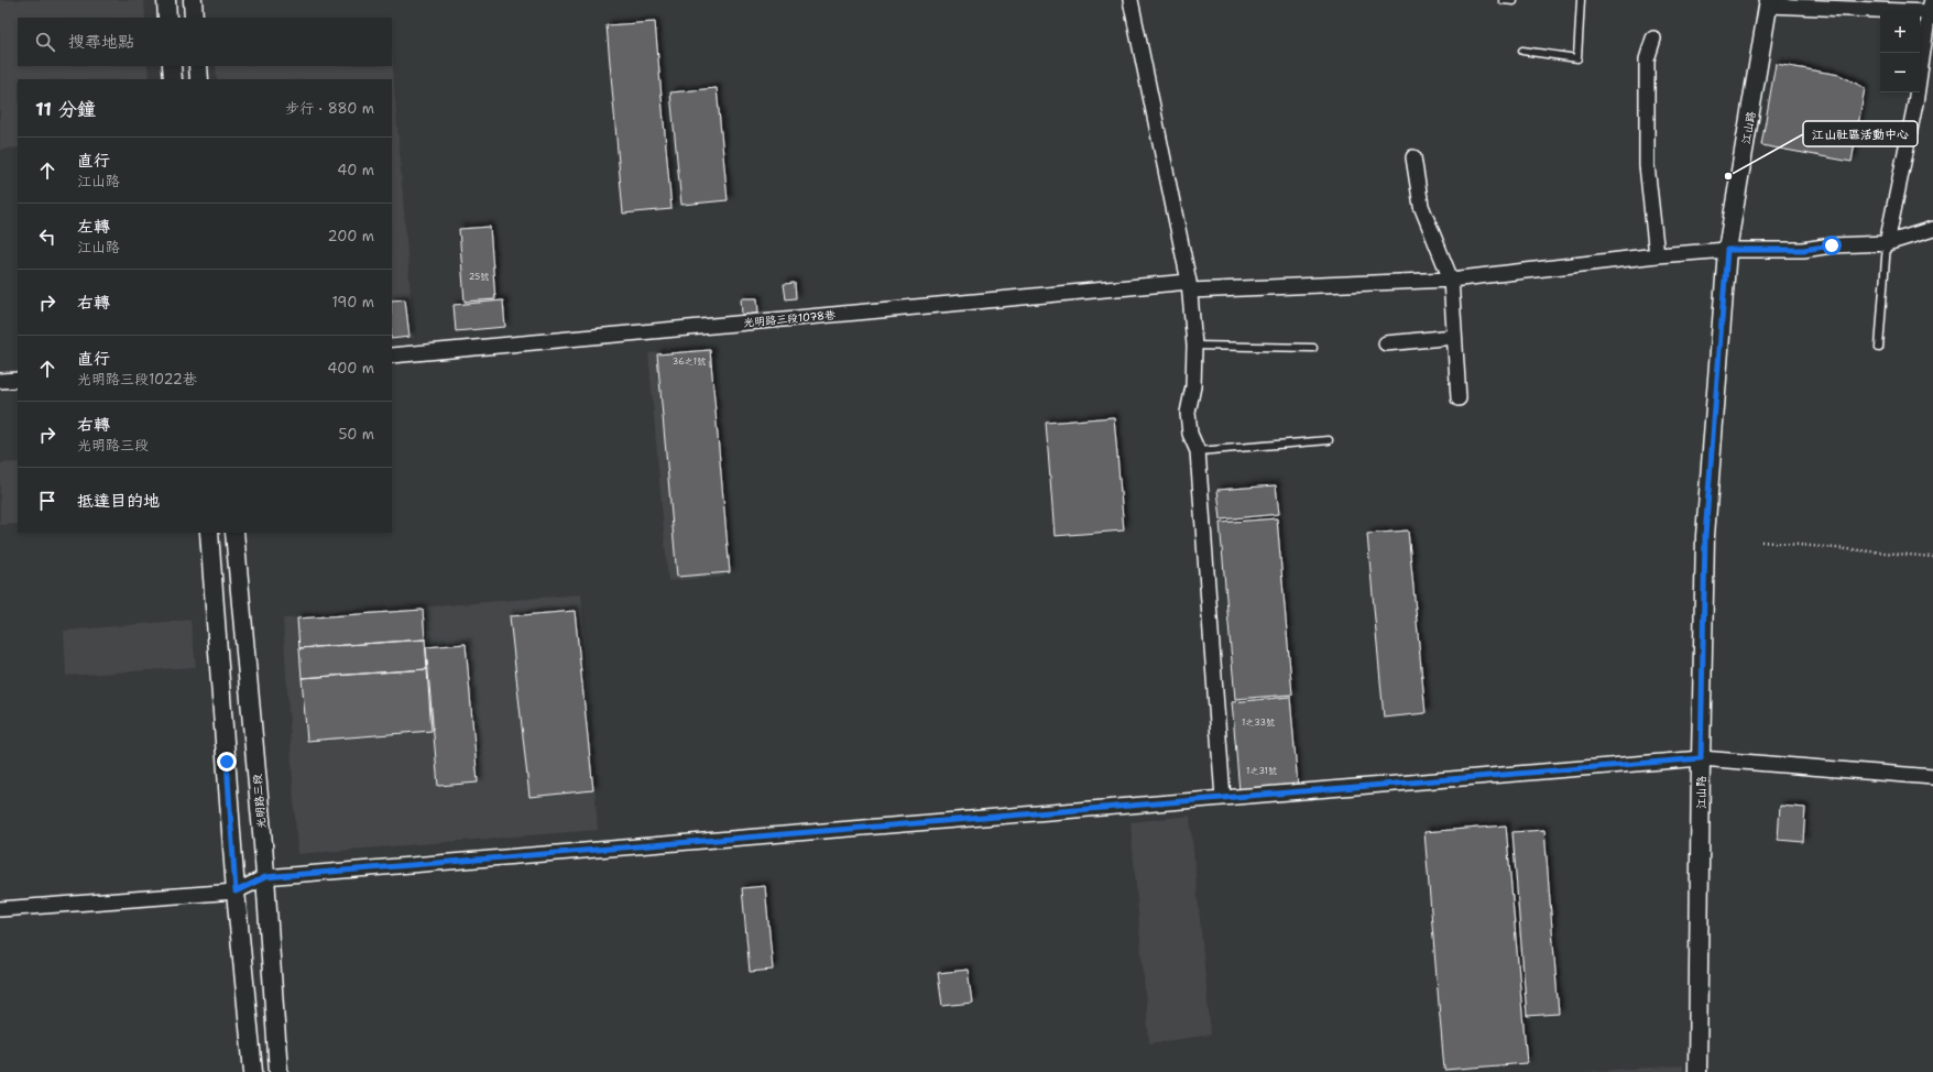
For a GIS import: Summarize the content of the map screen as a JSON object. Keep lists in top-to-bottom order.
{
  "streets": {
    "street": ["江山路", "光明路三段1078巷", "光明路三段"]
  },
  "crossings": [
    ["江山路", "光明路三段1078巷"]
  ],
  "places": ["江山社區活動中心"],
  "house_numbers": [
    "25號",
    "36之1號",
    "1之33號",
    "1之31號"
  ],
  "page": {
    "map_buttons": ["+", "−"],
    "search": "搜尋地點",
    "heading": ["11 分鐘", "步行 · 880 m"],
    "list": [
      ["直行", "江山路", "40 m"],
      ["左轉", "江山路", "200 m"],
      ["右轉", "190 m"],
      ["直行", "光明路三段1022巷", "400 m"],
      ["右轉", "光明路三段", "50 m"],
      "抵達目的地"
    ]
  }
}
